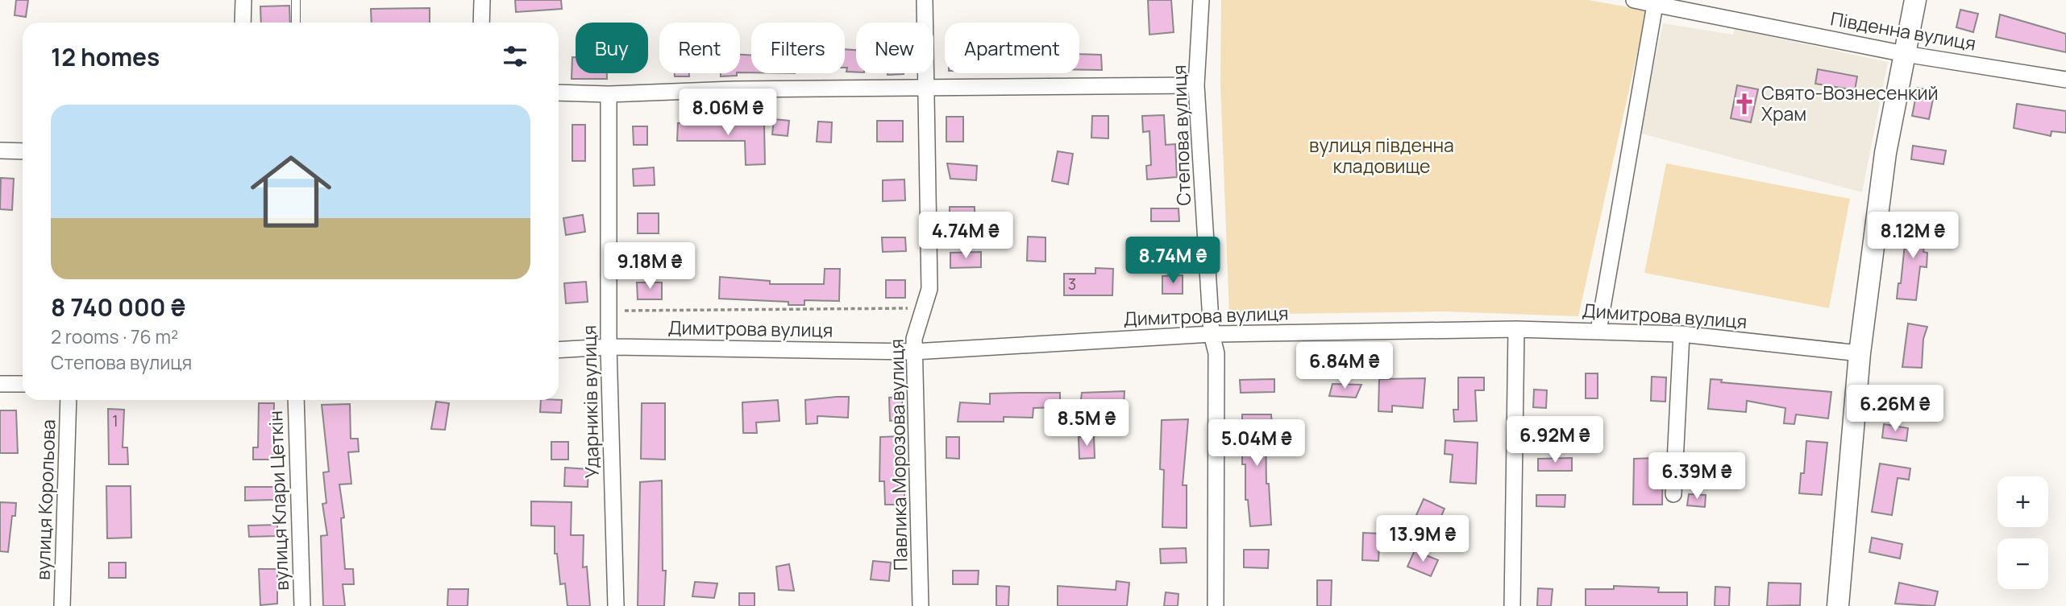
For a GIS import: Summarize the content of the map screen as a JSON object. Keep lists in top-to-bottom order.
{
  "streets": {
    "street": [
      "Південна вулиця",
      "Степова вулиця",
      "Димитрова вулиця",
      "Ударників вулиця",
      "Павлика Морозова вулиця",
      "вулиця Корольова",
      "вулиця Клари Цеткін"
    ]
  },
  "crossings": [
    ["Степова вулиця", "Димитрова вулиця"],
    ["Димитрова вулиця", "Ударників вулиця"],
    ["Димитрова вулиця", "Павлика Морозова вулиця"]
  ],
  "parks": ["вулиця південна кладовище"],
  "places": {
    "church": ["Свято-Вознесенкий Храм"]
  },
  "house_numbers": ["3", "1"],
  "page": {
    "chip": [
      "Buy",
      "Rent",
      "Filters",
      "New",
      "Apartment"
    ],
    "heading": "12 homes",
    "price": [
      "8.06M ₴",
      "4.74M ₴",
      "8.12M ₴",
      "8.74M ₴",
      "9.18M ₴",
      "6.84M ₴",
      "6.26M ₴",
      "8.5M ₴",
      "6.92M ₴",
      "5.04M ₴",
      "6.39M ₴",
      "13.9M ₴"
    ],
    "list": [
      {
        "name": "8 740 000 ₴",
        "note": "2 rooms · 76 m² · Степова вулиця"
      }
    ],
    "map_buttons": ["+", "−"]
  }
}
